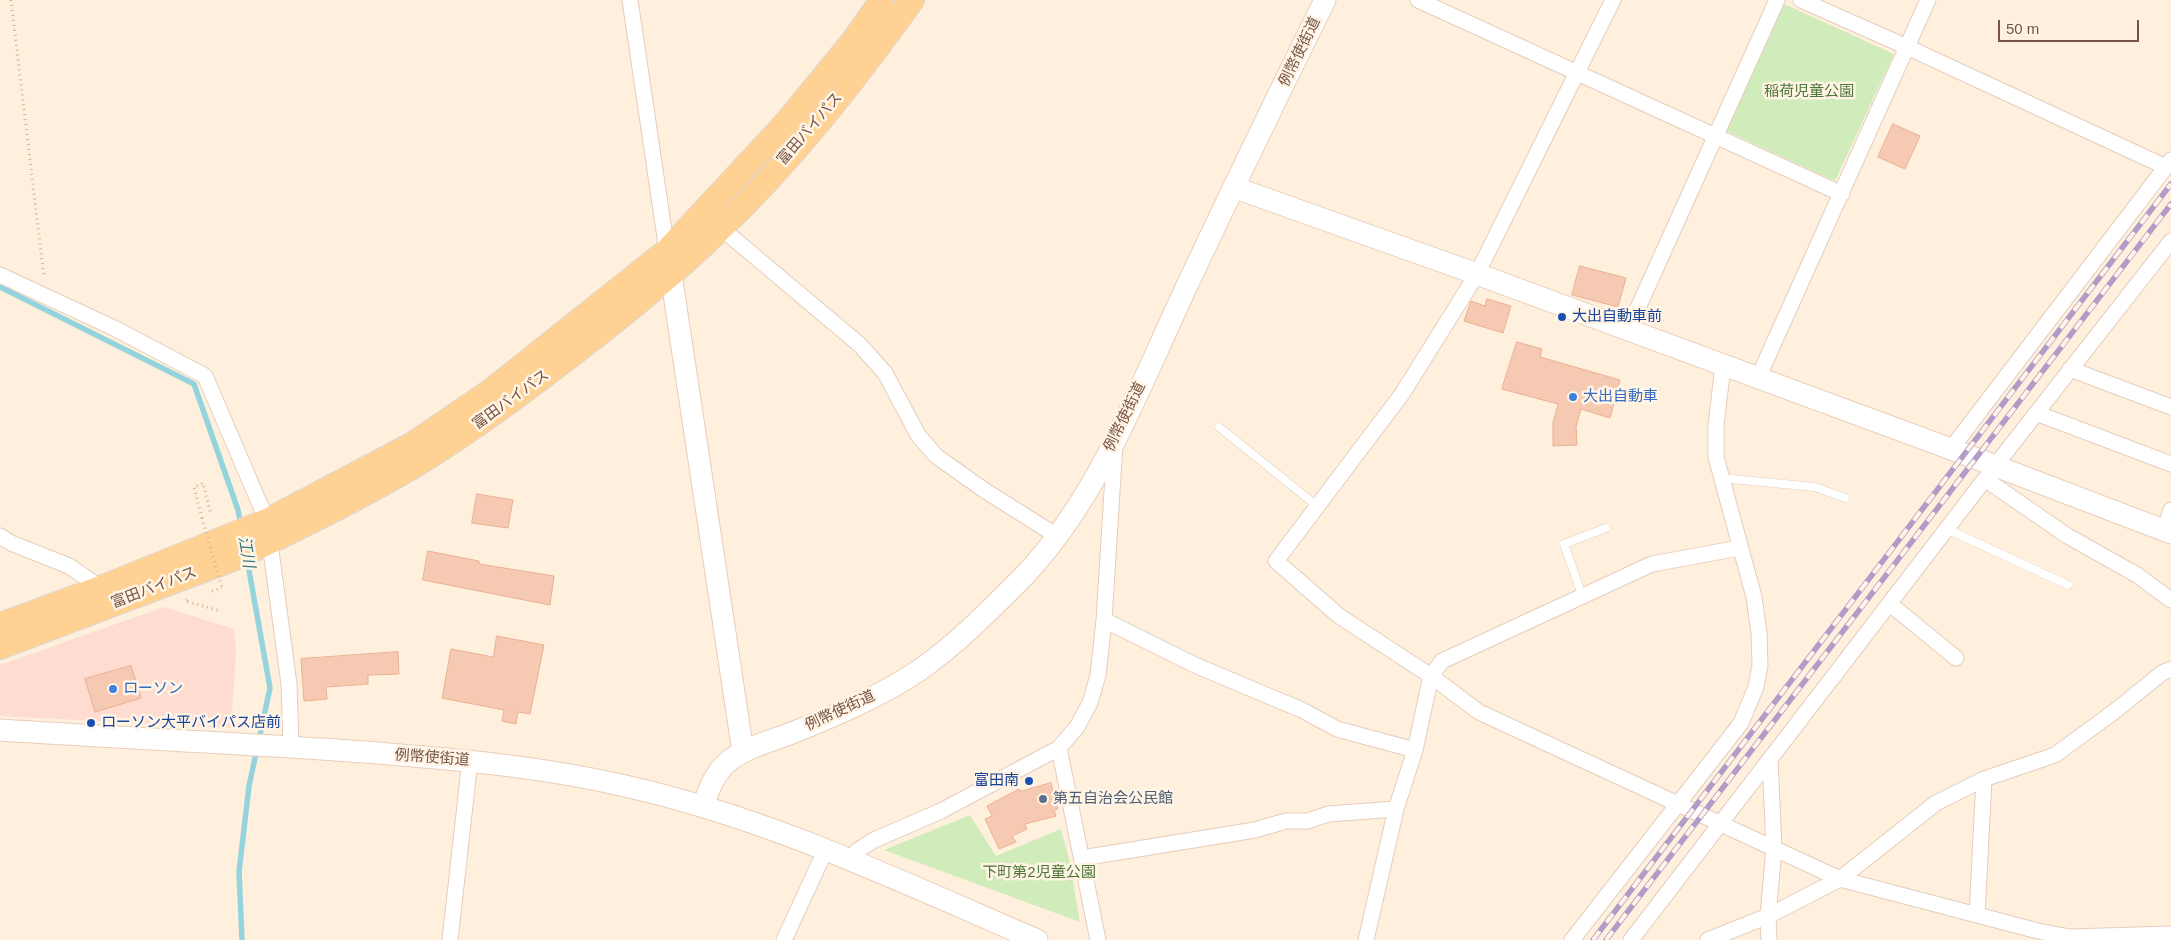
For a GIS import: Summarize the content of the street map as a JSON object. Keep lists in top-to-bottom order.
{
  "streets": {
    "main road": ["富田バイパス"],
    "street": ["例幣使街道"]
  },
  "water": ["江川"],
  "parks": ["稲荷児童公園", "下町第2児童公園"],
  "places": [
    "大出自動車前",
    "大出自動車",
    "ローソン",
    "ローソン大平バイパス店前",
    "富田南",
    "第五自治会公民館"
  ],
  "scale_bar": "50 m"
}
